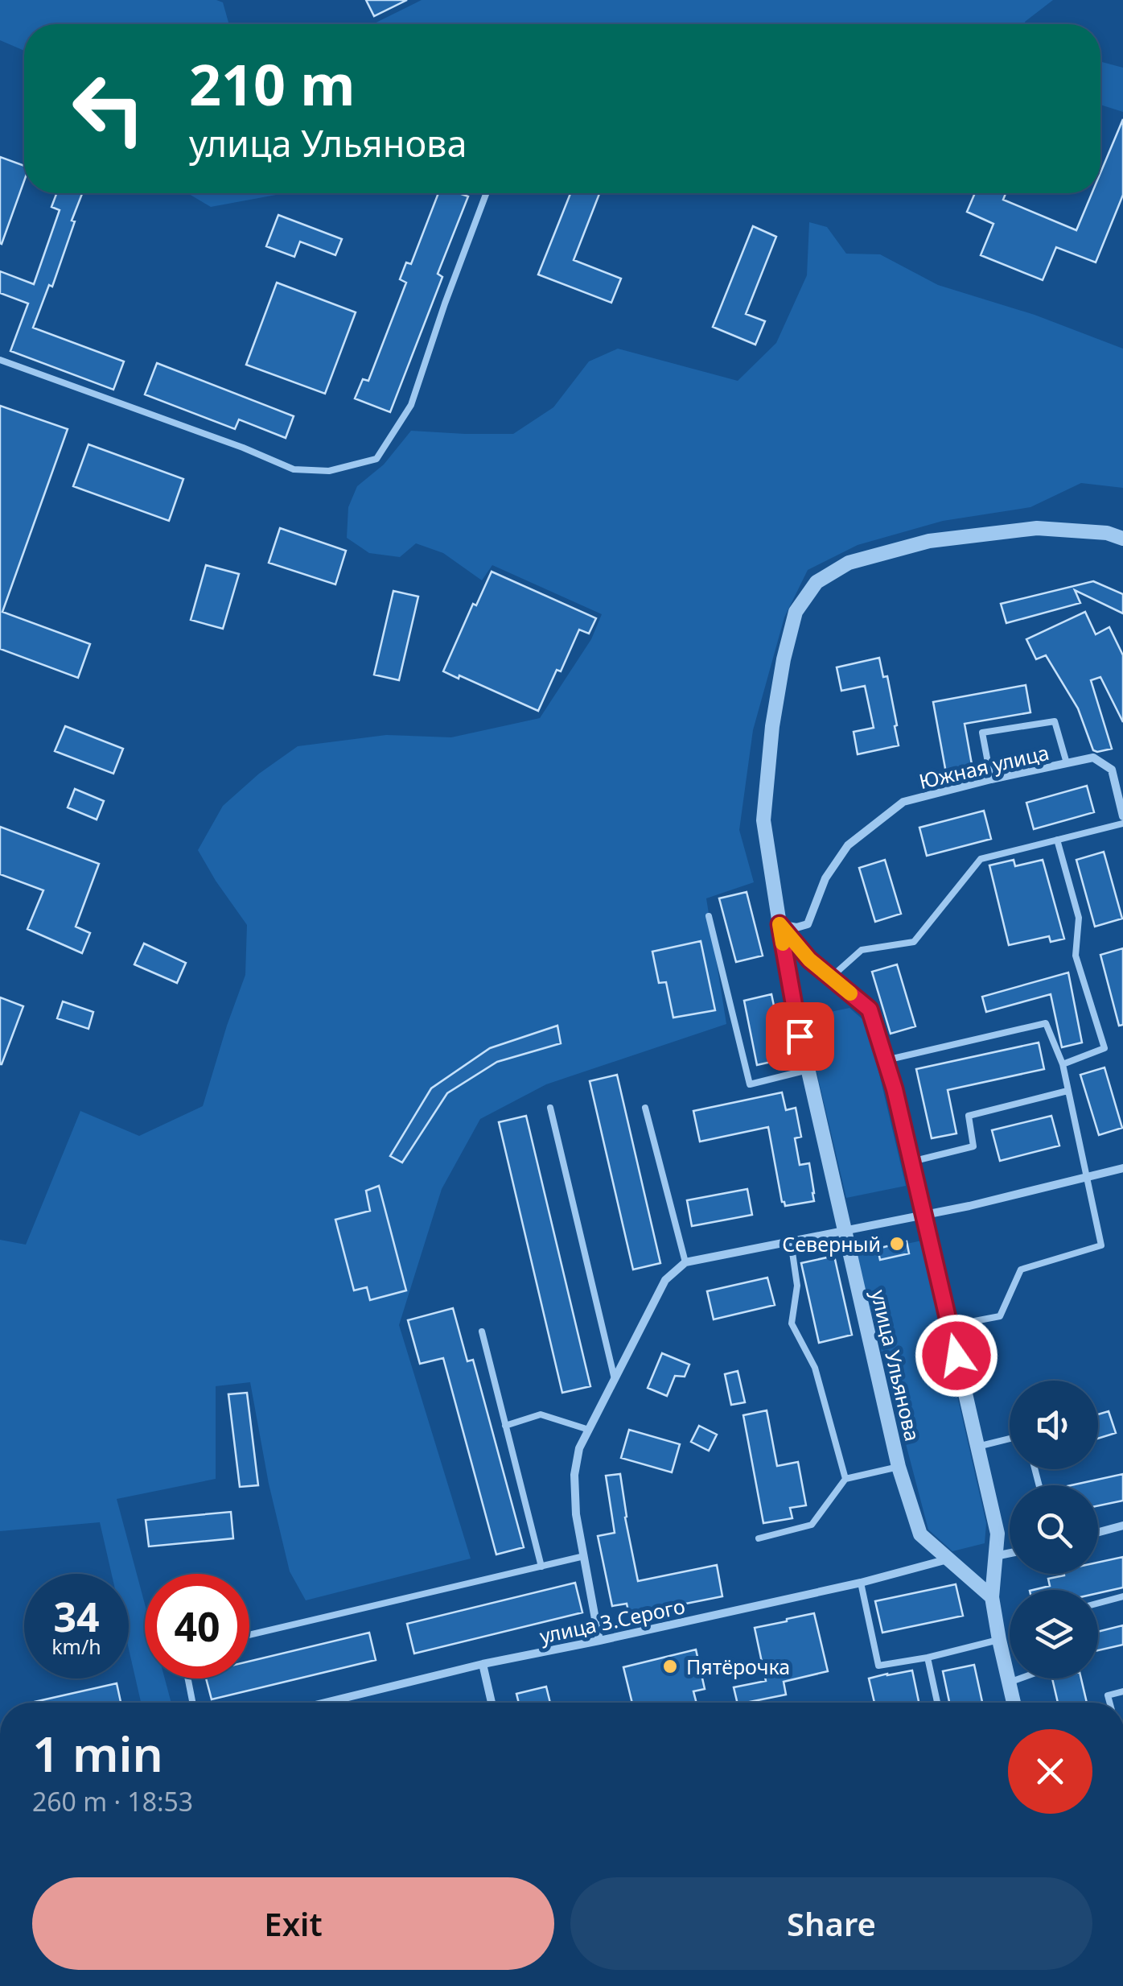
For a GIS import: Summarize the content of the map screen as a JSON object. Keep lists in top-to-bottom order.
{
  "streets": {
    "street": ["Южная улица", "улица Ульянова", "улица З.Серого"]
  },
  "crossings": [
    ["Южная улица", "улица Ульянова"],
    ["улица Ульянова", "улица З.Серого"]
  ],
  "places": ["Северный", "Пятёрочка"],
  "page": {
    "turn": ["210 m", "улица Ульянова"],
    "speed": "34 km/h",
    "limit": "40",
    "heading": ["1 min", "260 m · 18:53"],
    "buttons": ["Exit", "Share"]
  }
}
